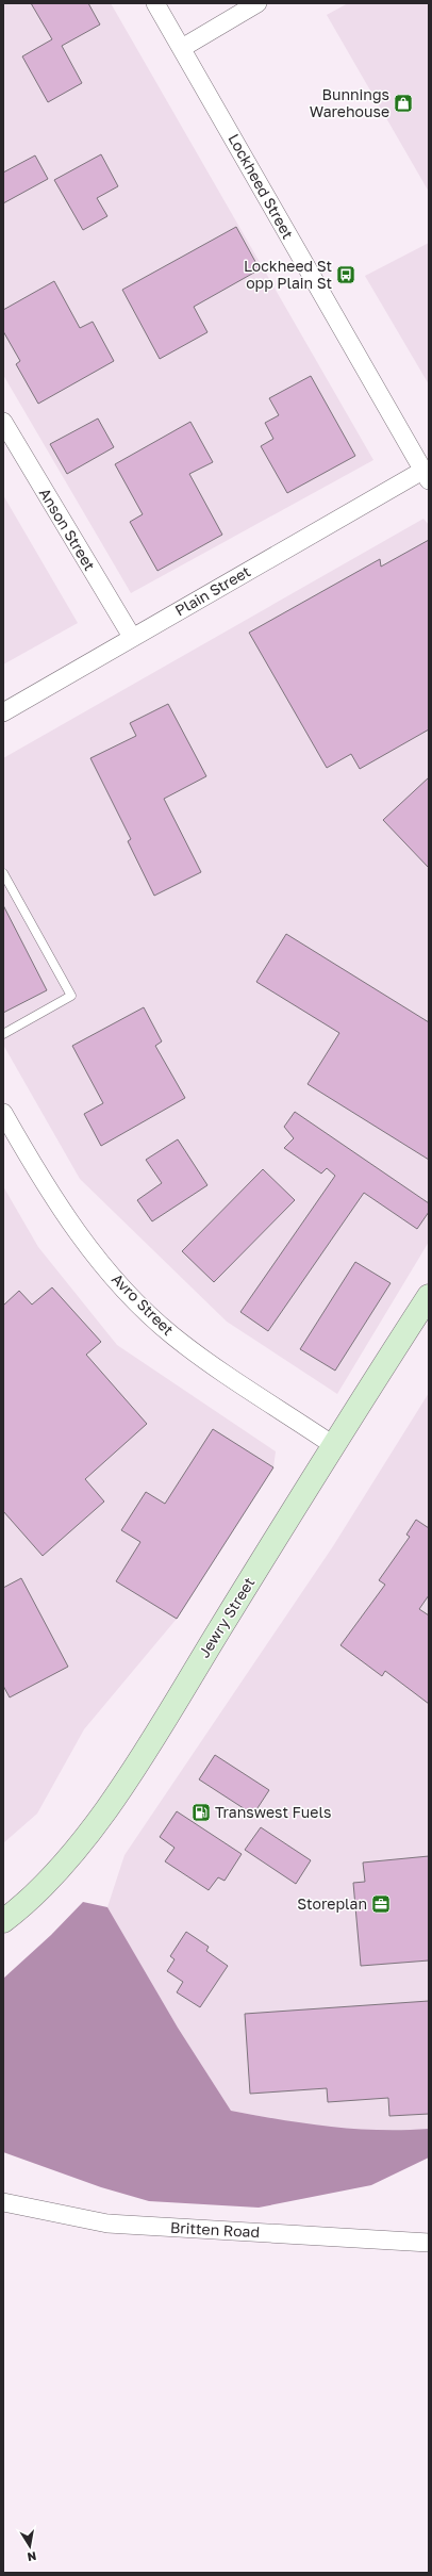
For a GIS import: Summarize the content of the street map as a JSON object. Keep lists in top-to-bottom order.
{
  "streets": {
    "main road": ["Jewry Street"],
    "street": [
      "Lockheed Street",
      "Anson Street",
      "Plain Street",
      "Avro Street",
      "Britten Road"
    ]
  },
  "crossings": [
    ["Lockheed Street", "Plain Street"],
    ["Anson Street", "Plain Street"],
    ["Avro Street", "Jewry Street"]
  ],
  "places": {
    "shop": ["Bunnings Warehouse"],
    "bus stop": ["Lockheed St opp Plain St"],
    "fuel station": ["Transwest Fuels"],
    "office": ["Storeplan"]
  },
  "north": "bottom"
}
